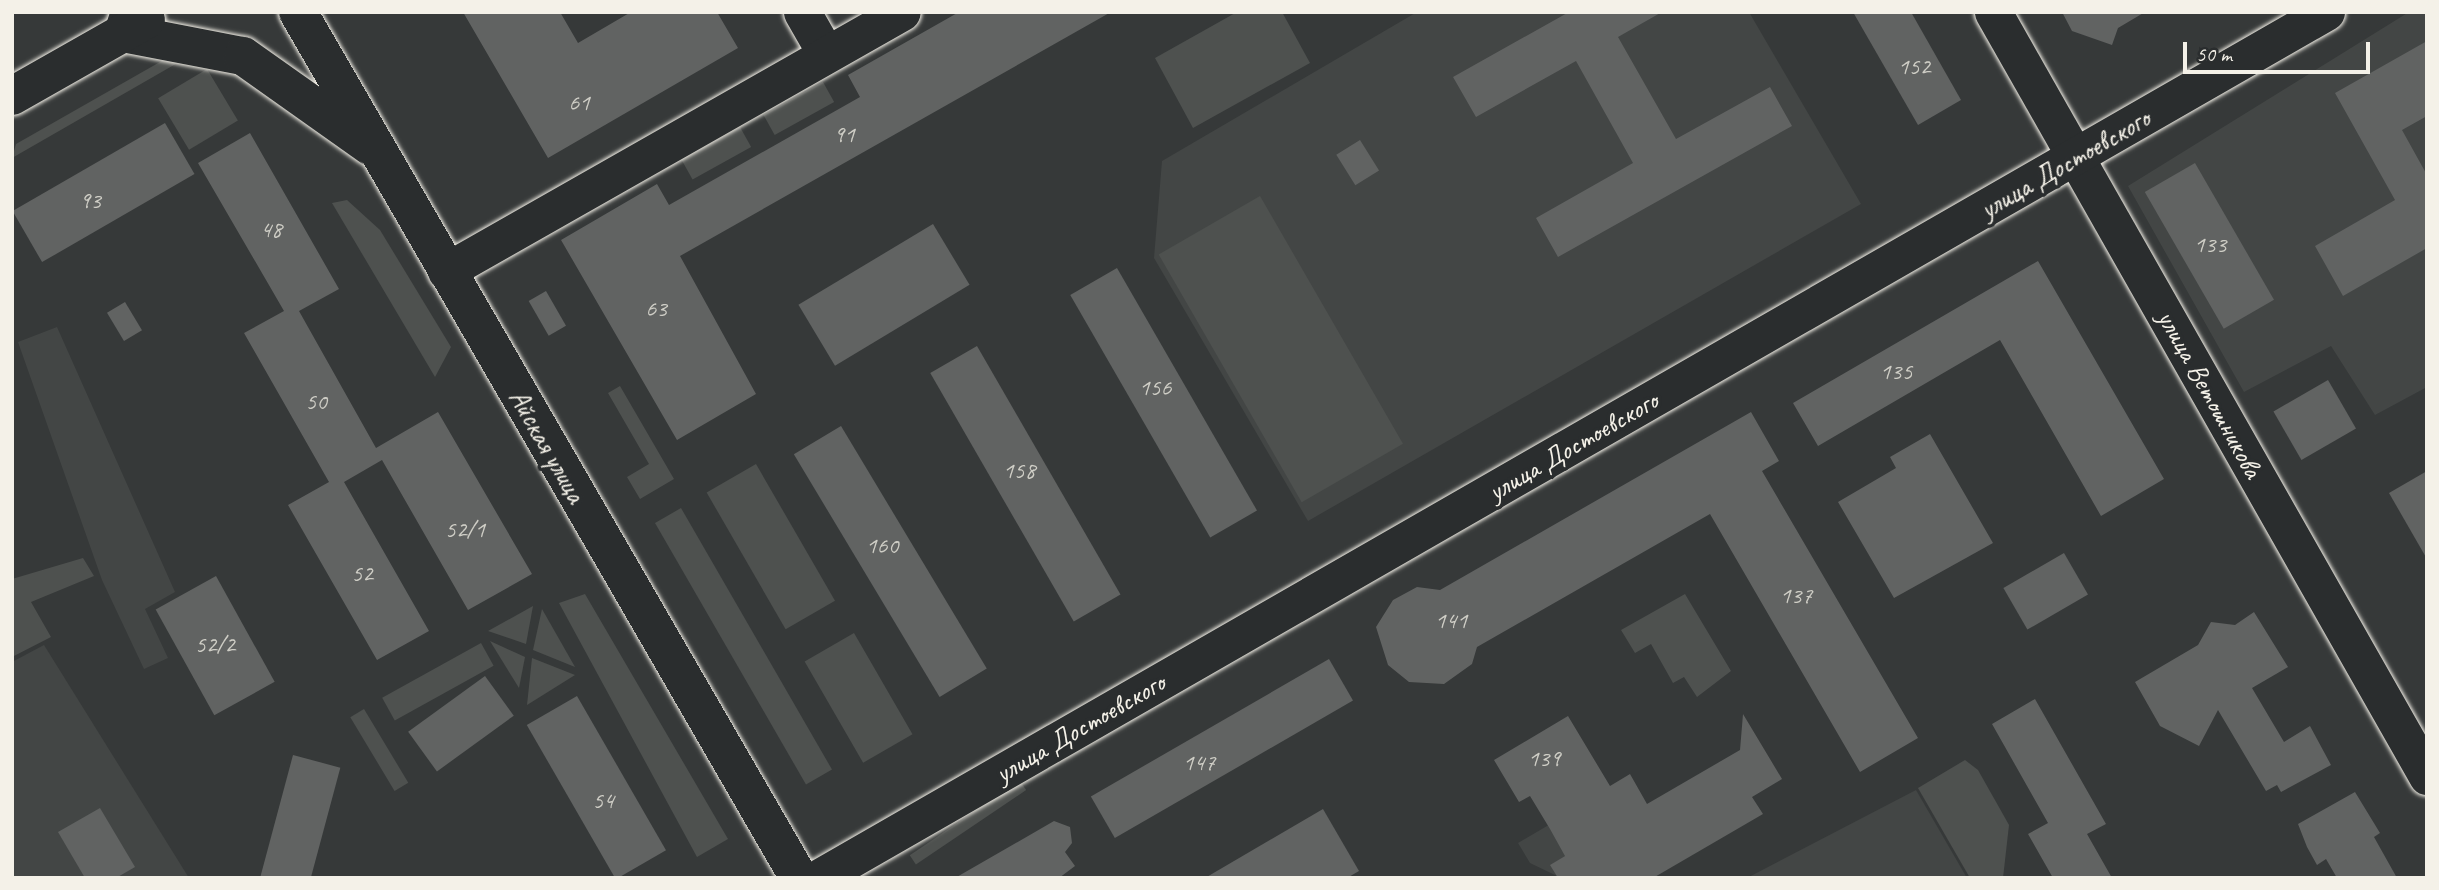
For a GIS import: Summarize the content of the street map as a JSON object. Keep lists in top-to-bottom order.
{
  "streets": {
    "main road": ["Айская улица"],
    "street": ["улица Достоевского", "улица Ветошникова"]
  },
  "crossings": [
    ["улица Достоевского", "улица Ветошникова"]
  ],
  "house_numbers": [
    "152",
    "61",
    "91",
    "93",
    "48",
    "133",
    "63",
    "135",
    "156",
    "50",
    "158",
    "52/1",
    "160",
    "52",
    "137",
    "141",
    "52/2",
    "139",
    "147",
    "54"
  ],
  "scale_bar": "50 m"
}
